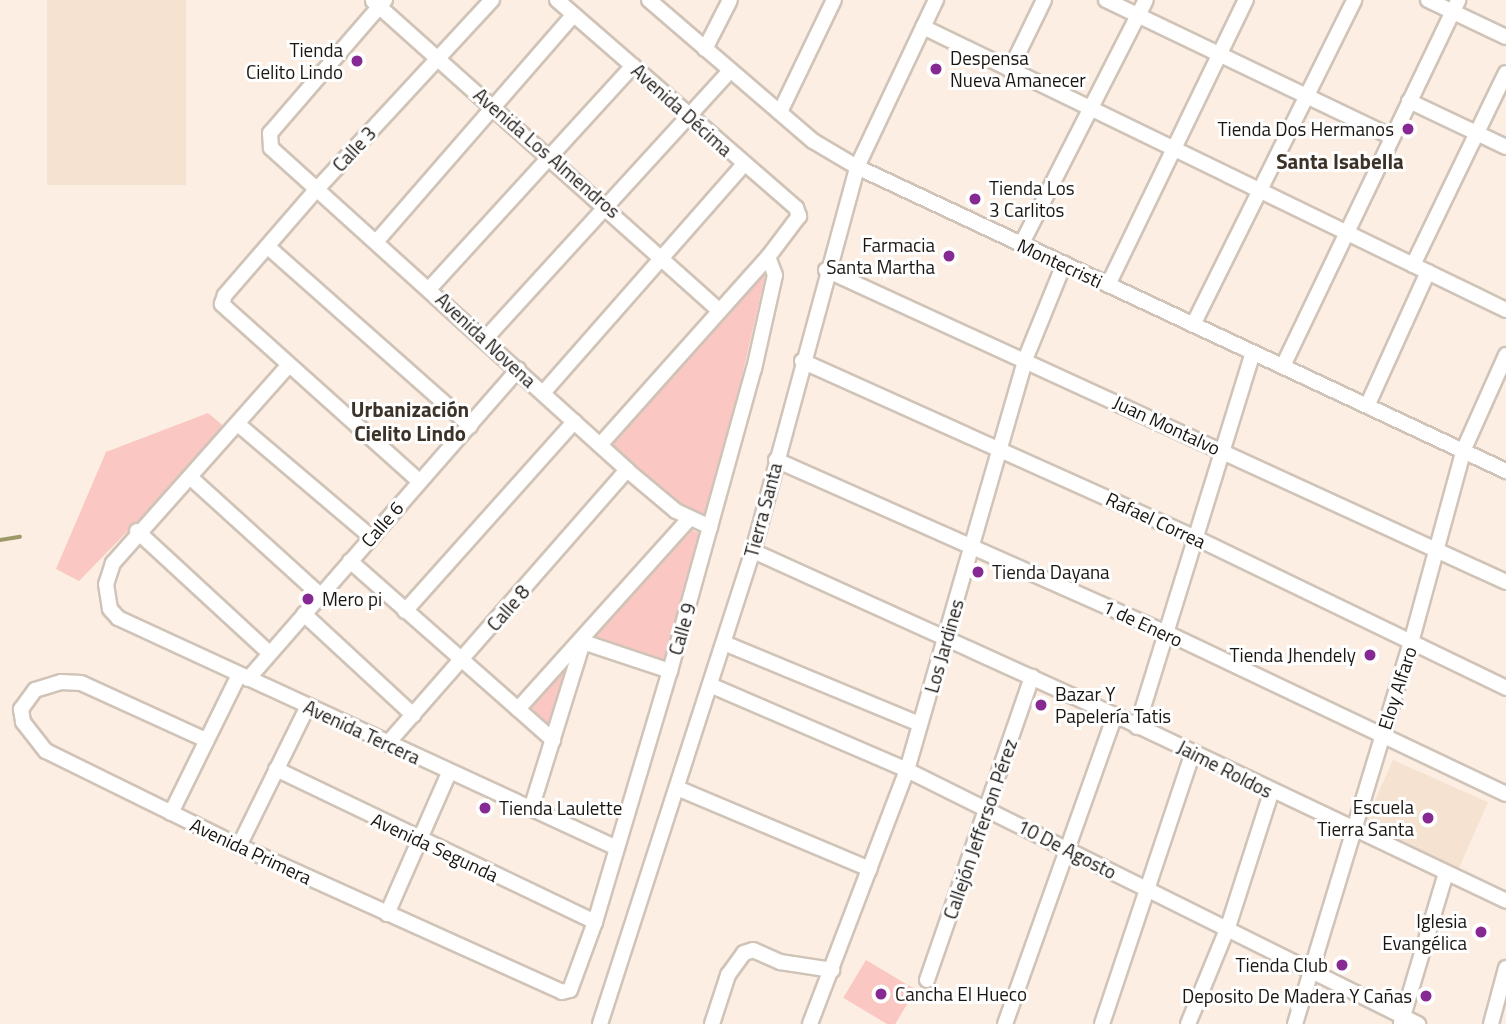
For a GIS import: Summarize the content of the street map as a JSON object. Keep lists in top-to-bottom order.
{
  "streets": {
    "street": [
      "Avenida Décima",
      "Calle 3",
      "Avenida Los Almendros",
      "Montecristi",
      "Avenida Novena",
      "Juan Montalvo",
      "Tierra Santa",
      "Rafael Correa",
      "Calle 6",
      "Calle 8",
      "1 de Enero",
      "Calle 9",
      "Los Jardines",
      "Eloy Alfaro",
      "Avenida Tercera",
      "Jaime Roldos",
      "Callejón Jefferson Pérez",
      "Avenida Segunda",
      "10 De Agosto",
      "Avenida Primera"
    ]
  },
  "crossings": [
    ["Avenida Décima", "Calle 9"],
    ["Calle 3", "Avenida Los Almendros"],
    ["Calle 3", "Avenida Novena"],
    ["Avenida Los Almendros", "Avenida Novena"],
    ["Montecristi", "Tierra Santa"],
    ["Montecristi", "Los Jardines"],
    ["Montecristi", "Eloy Alfaro"],
    ["Avenida Novena", "Calle 6"],
    ["Avenida Novena", "Calle 8"],
    ["Avenida Novena", "Calle 9"],
    ["Juan Montalvo", "Tierra Santa"],
    ["Juan Montalvo", "Los Jardines"],
    ["Juan Montalvo", "Eloy Alfaro"],
    ["Tierra Santa", "Rafael Correa"],
    ["Tierra Santa", "1 de Enero"],
    ["Tierra Santa", "Jaime Roldos"],
    ["Tierra Santa", "10 De Agosto"],
    ["Rafael Correa", "Los Jardines"],
    ["Rafael Correa", "Eloy Alfaro"],
    ["Calle 6", "Avenida Tercera"],
    ["Calle 6", "Avenida Primera"],
    ["Calle 8", "Avenida Tercera"],
    ["1 de Enero", "Los Jardines"],
    ["1 de Enero", "Eloy Alfaro"],
    ["Calle 9", "Avenida Tercera"],
    ["Calle 9", "Avenida Segunda"],
    ["Calle 9", "Avenida Primera"],
    ["Los Jardines", "Jaime Roldos"],
    ["Los Jardines", "10 De Agosto"],
    ["Eloy Alfaro", "Jaime Roldos"],
    ["Eloy Alfaro", "10 De Agosto"],
    ["Jaime Roldos", "Callejón Jefferson Pérez"],
    ["Callejón Jefferson Pérez", "10 De Agosto"]
  ],
  "districts": ["Santa Isabella", "Urbanización Cielito Lindo"],
  "places": [
    "Tienda Cielito Lindo",
    "Despensa Nueva Amanecer",
    "Tienda Dos Hermanos",
    "Tienda Los 3 Carlitos",
    "Farmacia Santa Martha",
    "Tienda Dayana",
    "Mero pi",
    "Tienda Jhendely",
    "Bazar Y Papelería Tatis",
    "Tienda Laulette",
    "Escuela Tierra Santa",
    "Iglesia Evangélica",
    "Tienda Club",
    "Cancha El Hueco",
    "Deposito De Madera Y Cañas"
  ]
}
